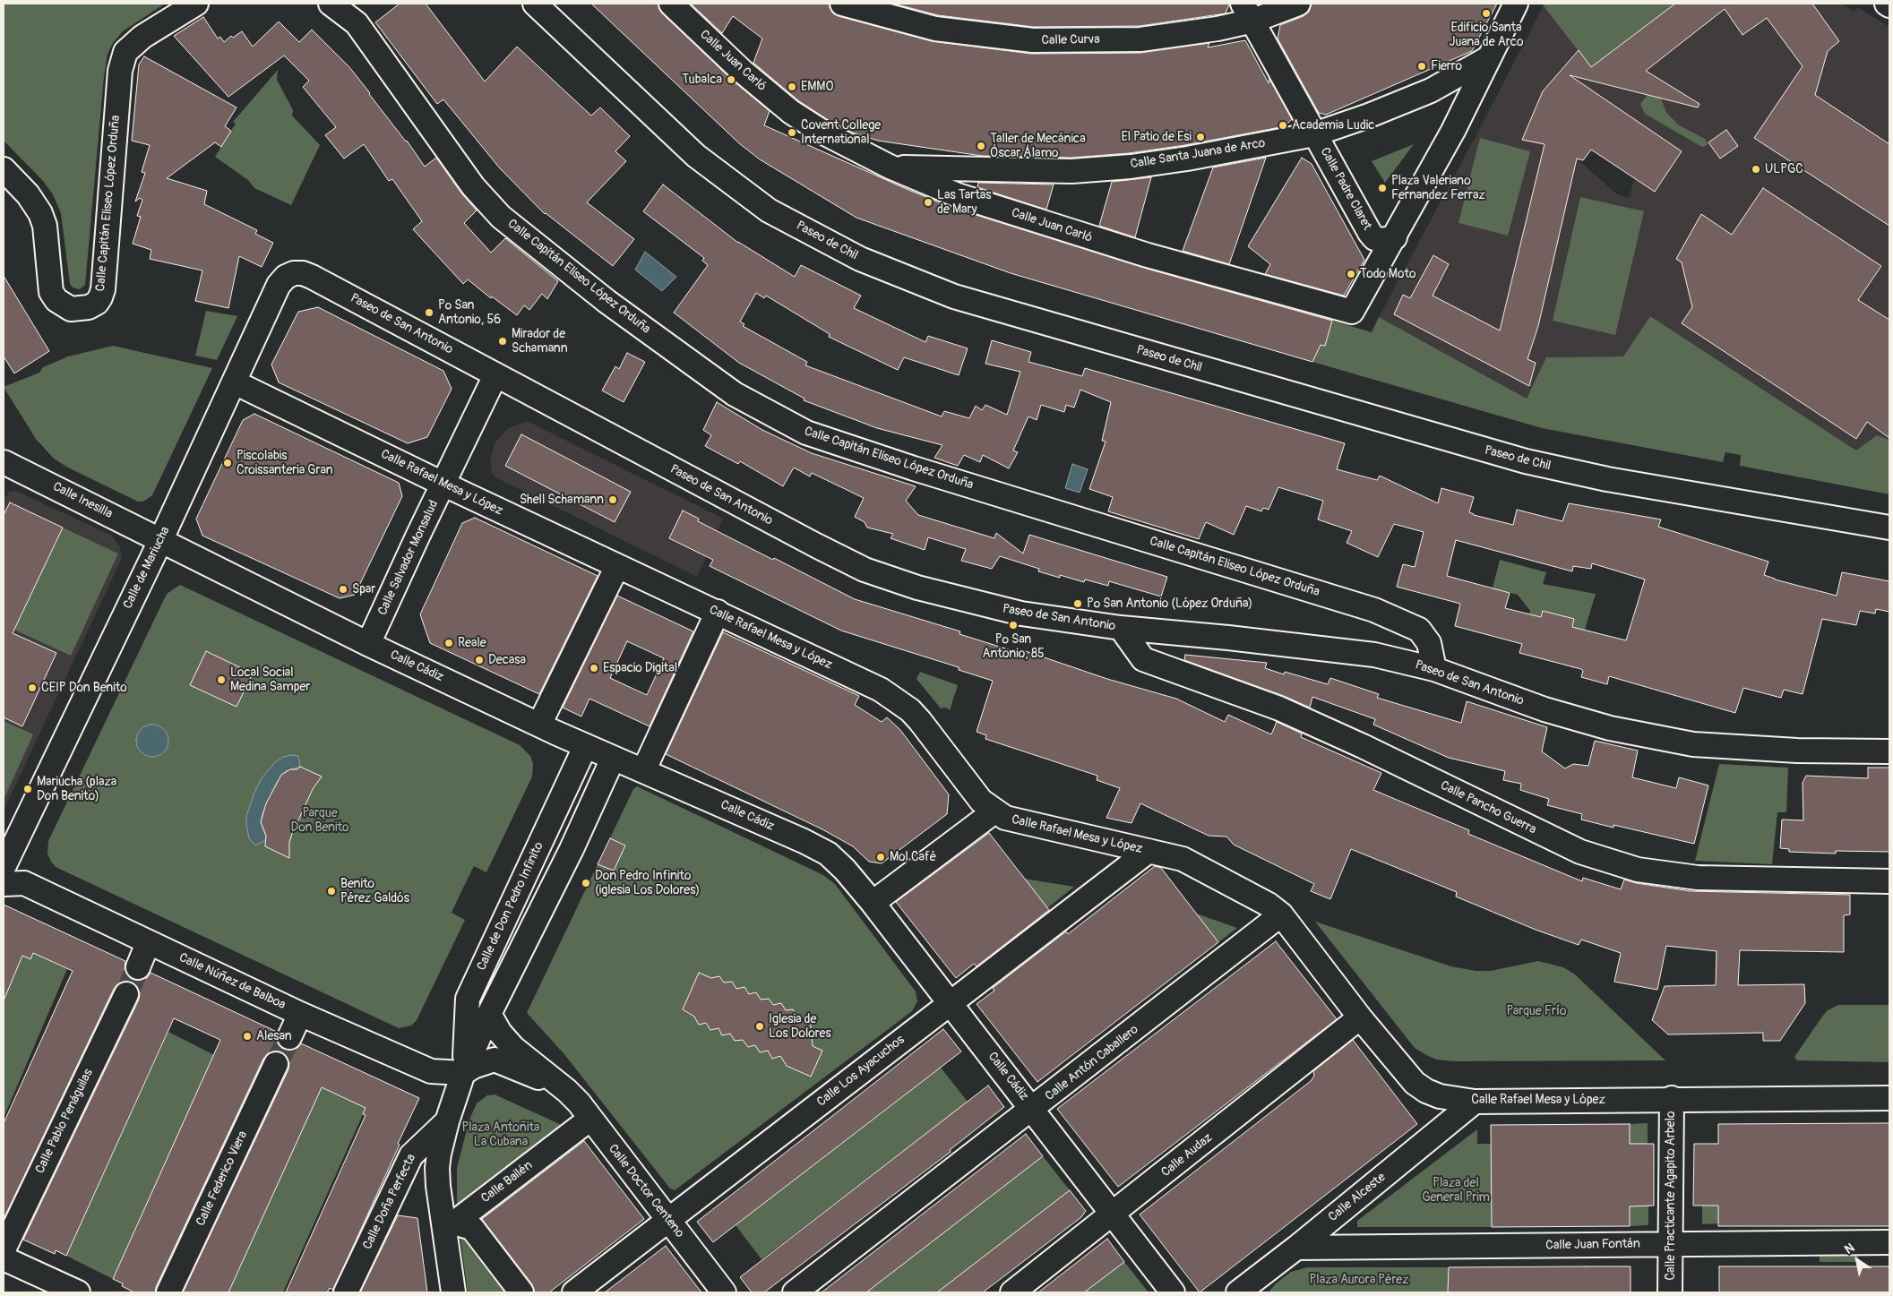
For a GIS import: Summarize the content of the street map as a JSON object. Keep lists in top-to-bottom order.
{
  "streets": {
    "street": [
      "Calle Curva",
      "Calle Juan Carló",
      "Calle Santa Juana de Arco",
      "Calle Padre Claret",
      "Calle Capitán Eliseo López Orduña",
      "Paseo de Chil",
      "Paseo de San Antonio",
      "Calle Rafael Mesa y López",
      "Calle Inesilla",
      "Calle Salvador Monsalud",
      "Calle de Mariucha",
      "Calle Cádiz",
      "Calle Pancho Guerra",
      "Calle de Don Pedro Infinito",
      "Calle Núñez de Balboa",
      "Calle Antón Caballero",
      "Calle Los Ayacuchos",
      "Calle Pablo Penáguilas",
      "Calle Audaz",
      "Calle Federico Viera",
      "Calle Bailén",
      "Calle Doctor Centeno",
      "Calle Practicante Agapito Arbelo",
      "Calle Alceste",
      "Calle Doña Perfecta",
      "Calle Juan Fontán"
    ]
  },
  "crossings": [
    ["Calle Curva", "Calle Padre Claret"],
    ["Calle Juan Carló", "Calle Santa Juana de Arco"],
    ["Calle Juan Carló", "Calle Padre Claret"],
    ["Calle Santa Juana de Arco", "Calle Padre Claret"],
    ["Calle Capitán Eliseo López Orduña", "Paseo de San Antonio"],
    ["Paseo de San Antonio", "Calle Salvador Monsalud"],
    ["Paseo de San Antonio", "Calle de Mariucha"],
    ["Paseo de San Antonio", "Calle Pancho Guerra"],
    ["Calle Rafael Mesa y López", "Calle Salvador Monsalud"],
    ["Calle Rafael Mesa y López", "Calle de Mariucha"],
    ["Calle Rafael Mesa y López", "Calle Antón Caballero"],
    ["Calle Rafael Mesa y López", "Calle Los Ayacuchos"],
    ["Calle Rafael Mesa y López", "Calle Audaz"],
    ["Calle Rafael Mesa y López", "Calle Practicante Agapito Arbelo"],
    ["Calle Rafael Mesa y López", "Calle Alceste"],
    ["Calle Inesilla", "Calle de Mariucha"],
    ["Calle Inesilla", "Calle Cádiz"],
    ["Calle Salvador Monsalud", "Calle Cádiz"],
    ["Calle de Mariucha", "Calle Cádiz"],
    ["Calle Cádiz", "Calle de Don Pedro Infinito"],
    ["Calle Cádiz", "Calle Antón Caballero"],
    ["Calle Cádiz", "Calle Los Ayacuchos"],
    ["Calle Cádiz", "Calle Audaz"],
    ["Calle de Don Pedro Infinito", "Calle Núñez de Balboa"],
    ["Calle de Don Pedro Infinito", "Calle Bailén"],
    ["Calle de Don Pedro Infinito", "Calle Doctor Centeno"],
    ["Calle de Don Pedro Infinito", "Calle Doña Perfecta"],
    ["Calle Núñez de Balboa", "Calle Doctor Centeno"],
    ["Calle Los Ayacuchos", "Calle Doctor Centeno"],
    ["Calle Bailén", "Calle Doctor Centeno"],
    ["Calle Practicante Agapito Arbelo", "Calle Juan Fontán"],
    ["Calle Alceste", "Calle Juan Fontán"]
  ],
  "parks": [
    "Parque Don Benito",
    "Parque Frío",
    "Plaza Antoñita La Cubana",
    "Plaza del General Prim",
    "Plaza Aurora Pérez"
  ],
  "places": [
    "Edificio Santa Juana de Arco",
    "Fierro",
    "Tubalca",
    "EMMO",
    "Academia Ludic",
    "Covent College International",
    "El Patio de Esi",
    "Taller de Mecánica Óscar Álamo",
    "ULPGC",
    "Plaza Valeriano Fernandez Ferraz",
    "Las Tartas de Mary",
    "Todo Moto",
    "Pº San Antonio, 56",
    "Mirador de Schamann",
    "Piscolabis Croissanteria Gran",
    "Shell Schamann",
    "Spar",
    "Pº San Antonio (López Orduña)",
    "Pº San Antonio, 85",
    "Reale",
    "Decasa",
    "Espacio Digital",
    "Local Social Medina Samper",
    "CEIP Don Benito",
    "Mariucha (plaza Don Benito)",
    "Mol Café",
    "Don Pedro Infinito (iglesia Los Dolores)",
    "Benito Pérez Galdós",
    "Iglesia de Los Dolores",
    "Alesan"
  ],
  "north": "top left"
}
